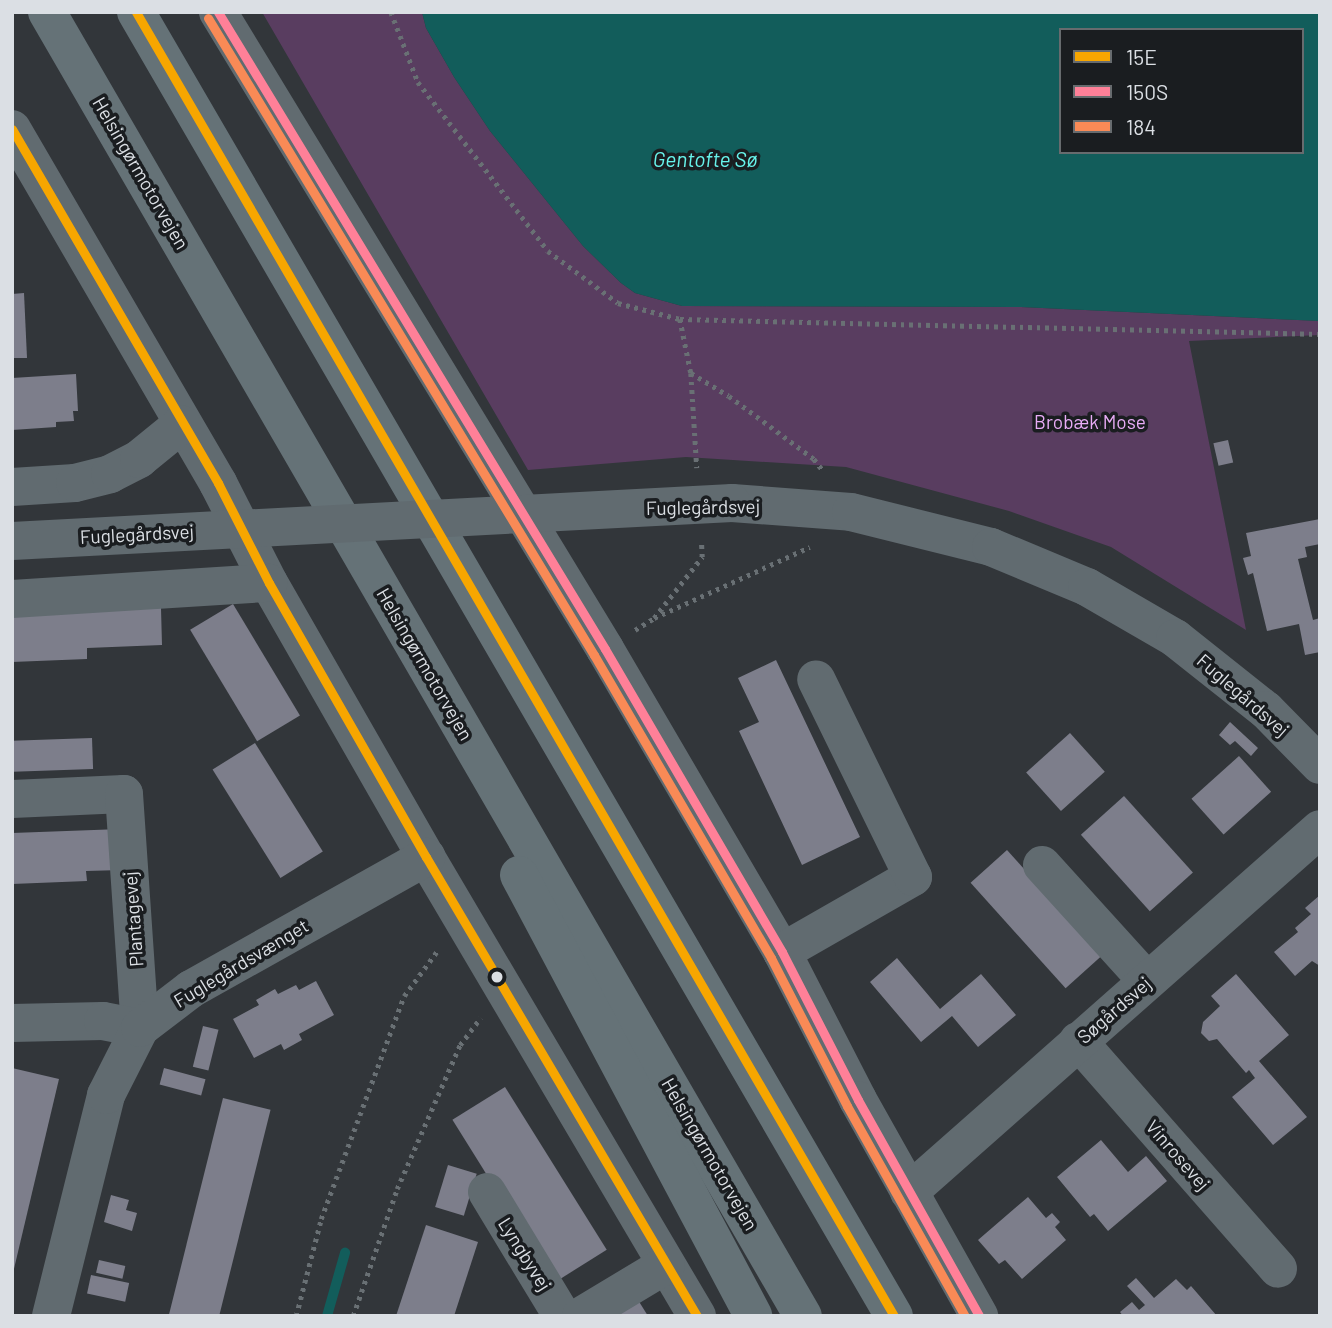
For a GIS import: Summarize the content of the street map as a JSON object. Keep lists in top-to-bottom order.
{
  "streets": {
    "highway": ["Helsingørmotorvejen"],
    "street": [
      "Fuglegårdsvej",
      "Plantagevej",
      "Fuglegårdsvænget",
      "Søgårdsvej",
      "Vinrosevej",
      "Lyngbyvej"
    ]
  },
  "crossings": [
    ["Plantagevej", "Fuglegårdsvænget"],
    ["Søgårdsvej", "Vinrosevej"]
  ],
  "water": ["Gentofte Sø"],
  "parks": ["Brobæk Mose"],
  "lines": ["transit line 15E", "transit line 150S", "transit line 184"],
  "legend": ["15E", "150S", "184"]
}
